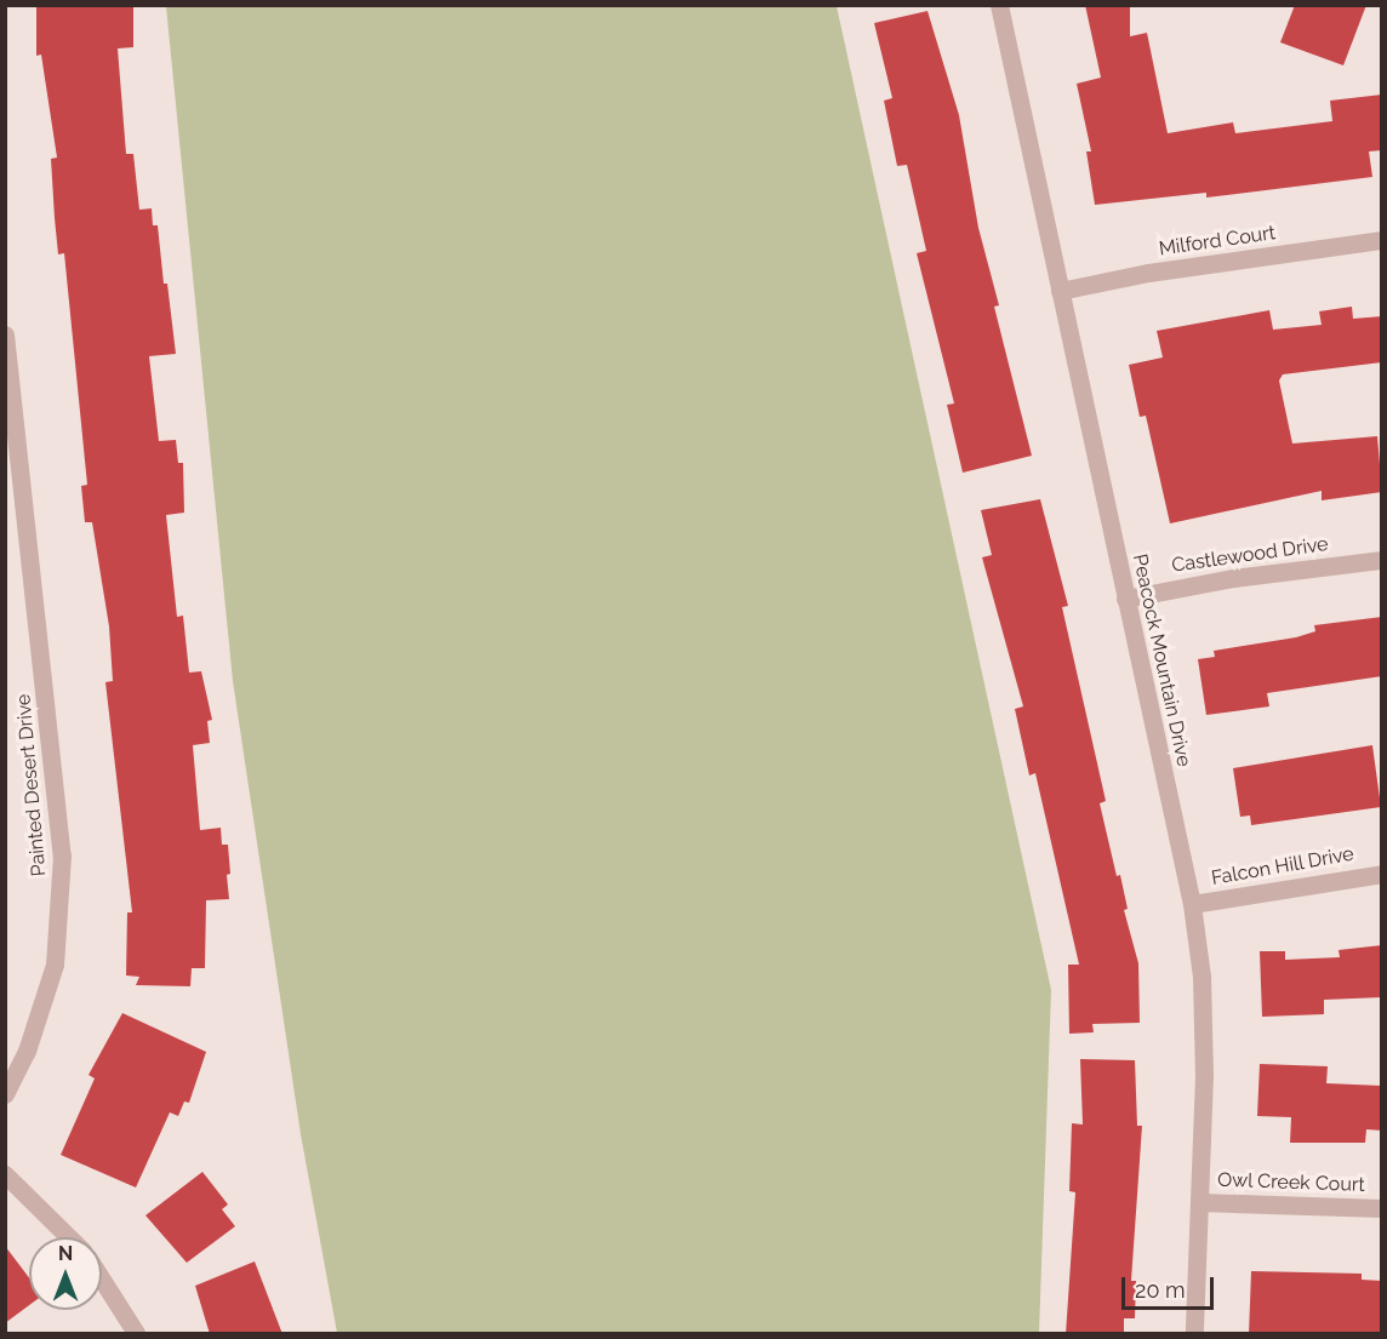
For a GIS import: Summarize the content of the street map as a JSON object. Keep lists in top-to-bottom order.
{
  "streets": {
    "street": [
      "Milford Court",
      "Castlewood Drive",
      "Peacock Mountain Drive",
      "Painted Desert Drive",
      "Falcon Hill Drive",
      "Owl Creek Court"
    ]
  },
  "crossings": [
    ["Milford Court", "Peacock Mountain Drive"],
    ["Castlewood Drive", "Peacock Mountain Drive"],
    ["Peacock Mountain Drive", "Falcon Hill Drive"],
    ["Peacock Mountain Drive", "Owl Creek Court"]
  ],
  "scale_bar": "20 m",
  "north": "top"
}
